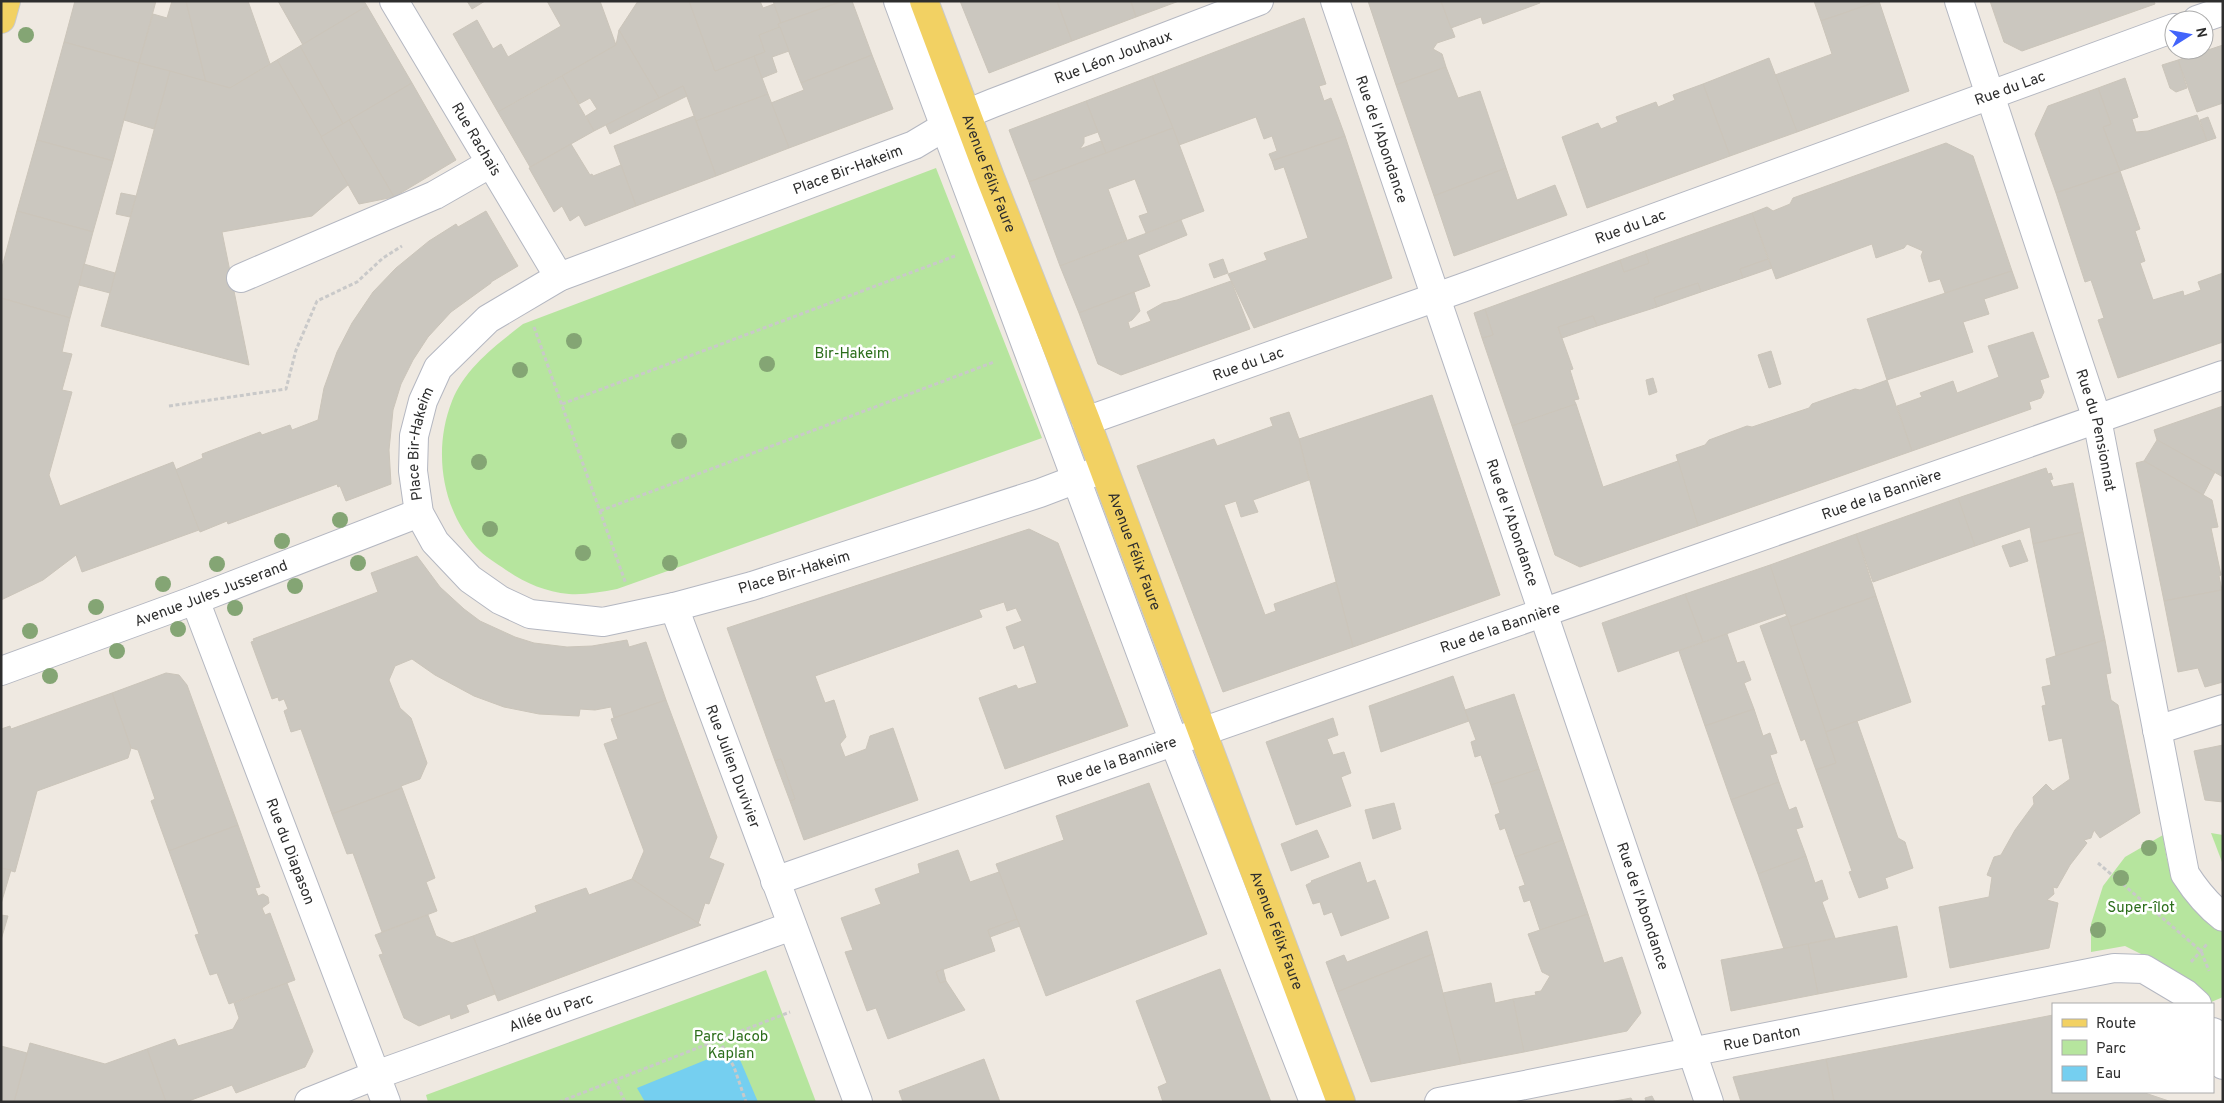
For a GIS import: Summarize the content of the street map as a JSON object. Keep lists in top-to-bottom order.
{
  "streets": {
    "main road": ["Avenue Félix Faure"],
    "street": [
      "Rue Léon Jouhaux",
      "Rue du Lac",
      "Rue Rachais",
      "Rue de l'Abondance",
      "Place Bir-Hakeim",
      "Rue du Pensionnat",
      "Rue de la Bannière",
      "Avenue Jules Jusserand",
      "Rue Julien Duvivier",
      "Rue du Diapason",
      "Allée du Parc",
      "Rue Danton"
    ]
  },
  "crossings": [
    ["Rue Léon Jouhaux", "Place Bir-Hakeim"],
    ["Rue Léon Jouhaux", "Avenue Félix Faure"],
    ["Rue du Lac", "Rue de l'Abondance"],
    ["Rue du Lac", "Avenue Félix Faure"],
    ["Rue du Lac", "Rue du Pensionnat"],
    ["Rue Rachais", "Place Bir-Hakeim"],
    ["Rue de l'Abondance", "Rue de la Bannière"],
    ["Rue de l'Abondance", "Rue Danton"],
    ["Place Bir-Hakeim", "Avenue Félix Faure"],
    ["Place Bir-Hakeim", "Avenue Jules Jusserand"],
    ["Place Bir-Hakeim", "Rue Julien Duvivier"],
    ["Avenue Félix Faure", "Rue de la Bannière"],
    ["Rue du Pensionnat", "Rue de la Bannière"],
    ["Rue de la Bannière", "Rue Julien Duvivier"],
    ["Avenue Jules Jusserand", "Rue du Diapason"],
    ["Rue Julien Duvivier", "Allée du Parc"],
    ["Rue du Diapason", "Allée du Parc"]
  ],
  "parks": ["Bir-Hakeim", "Super-îlot", "Parc Jacob Kaplan"],
  "legend": ["Route", "Parc", "Eau"],
  "north": "right"
}
